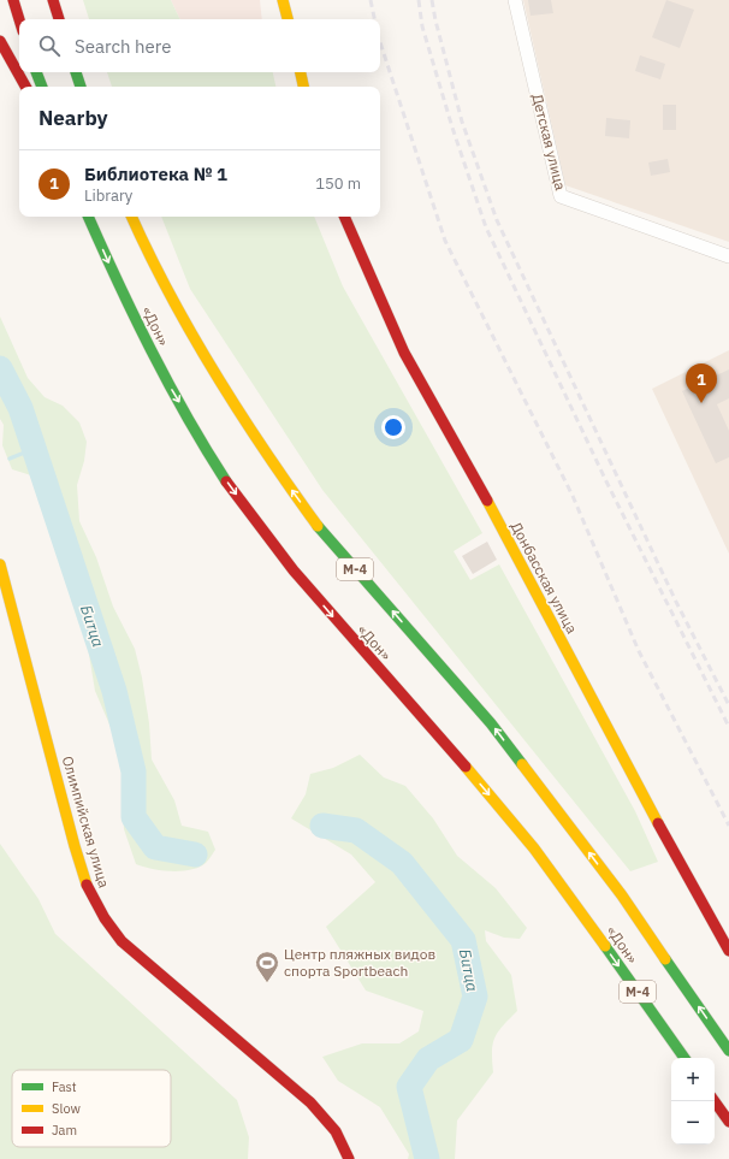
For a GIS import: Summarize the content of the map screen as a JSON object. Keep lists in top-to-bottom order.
{
  "streets": {
    "main road": [
      "«Дон»",
      "М-4",
      "Донбасская улица",
      "Олимпийская улица"
    ],
    "street": ["Детская улица"]
  },
  "water": ["Битца"],
  "places": {
    "sports": ["Центр пляжных видов спорта Sportbeach"]
  },
  "legend": ["Fast", "Slow", "Jam"],
  "page": {
    "search": "Search here",
    "heading": "Nearby",
    "list": [
      {
        "mark": "1",
        "name": "Библиотека № 1",
        "note": "Library",
        "value": "150 m"
      }
    ],
    "pins": "1",
    "map_buttons": ["+", "−"]
  }
}
